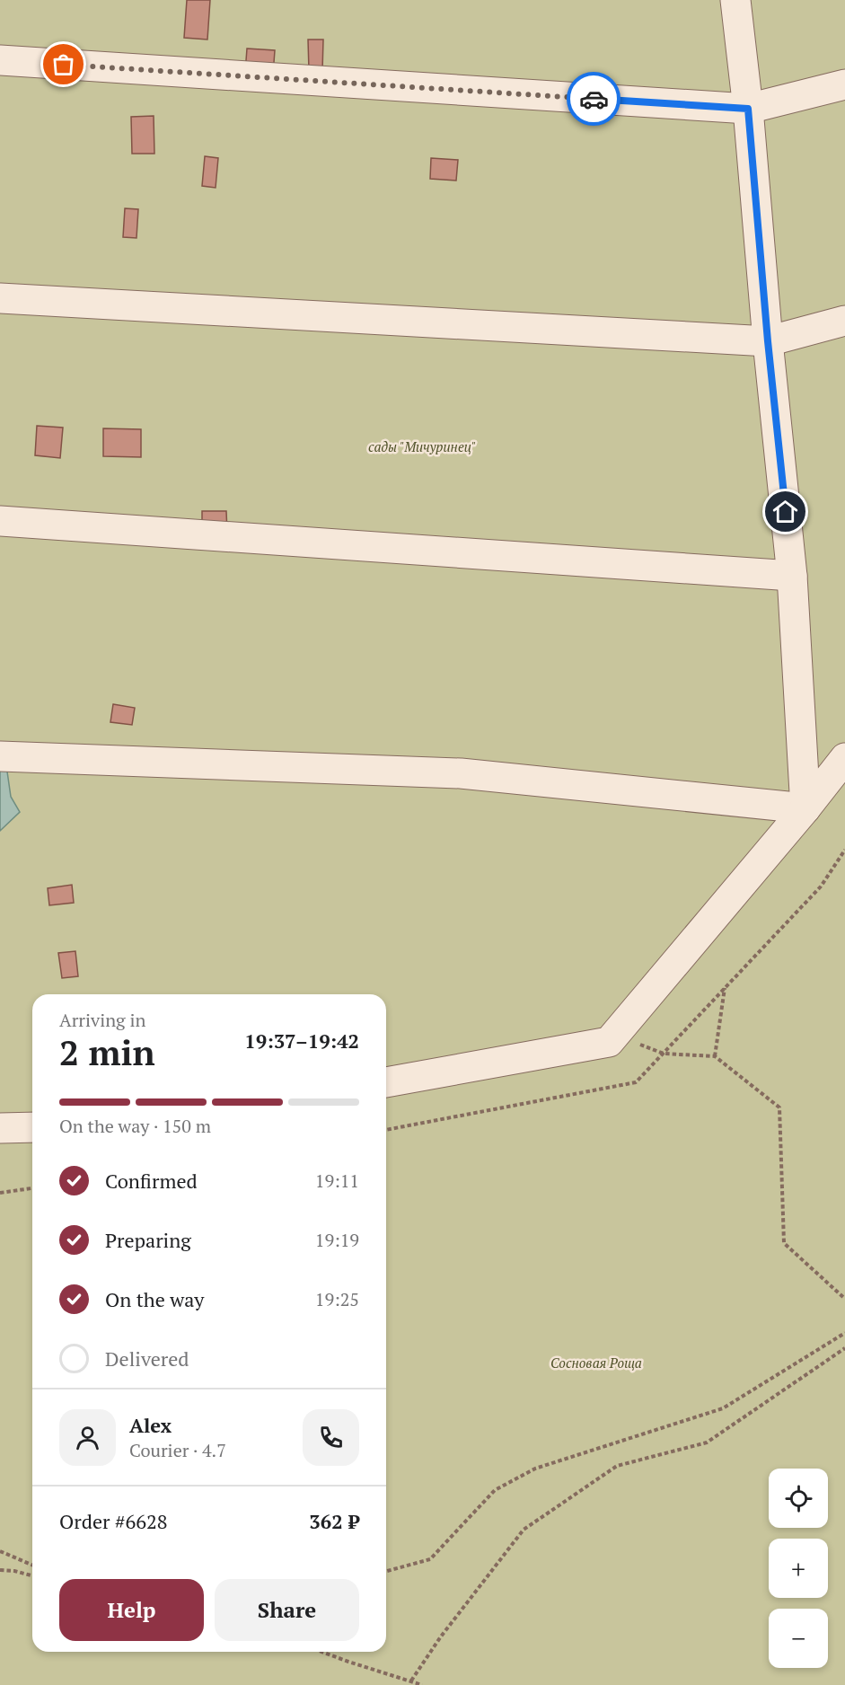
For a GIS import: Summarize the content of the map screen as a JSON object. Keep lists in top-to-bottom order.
{
  "parks": ["сады \"Мичуринец\"", "Сосновая Роща"],
  "page": {
    "heading": ["2 min", "Arriving in", "19:37–19:42"],
    "panel": [
      "Alex",
      "Courier · 4.7",
      "Order #6628",
      "362 ₽"
    ],
    "bar": "On the way · 150 m",
    "list": [
      ["Confirmed", "19:11"],
      ["Preparing", "19:19"],
      ["On the way", "19:25"],
      "Delivered"
    ],
    "map_buttons": ["+", "−"],
    "buttons": ["Help", "Share"]
  }
}
